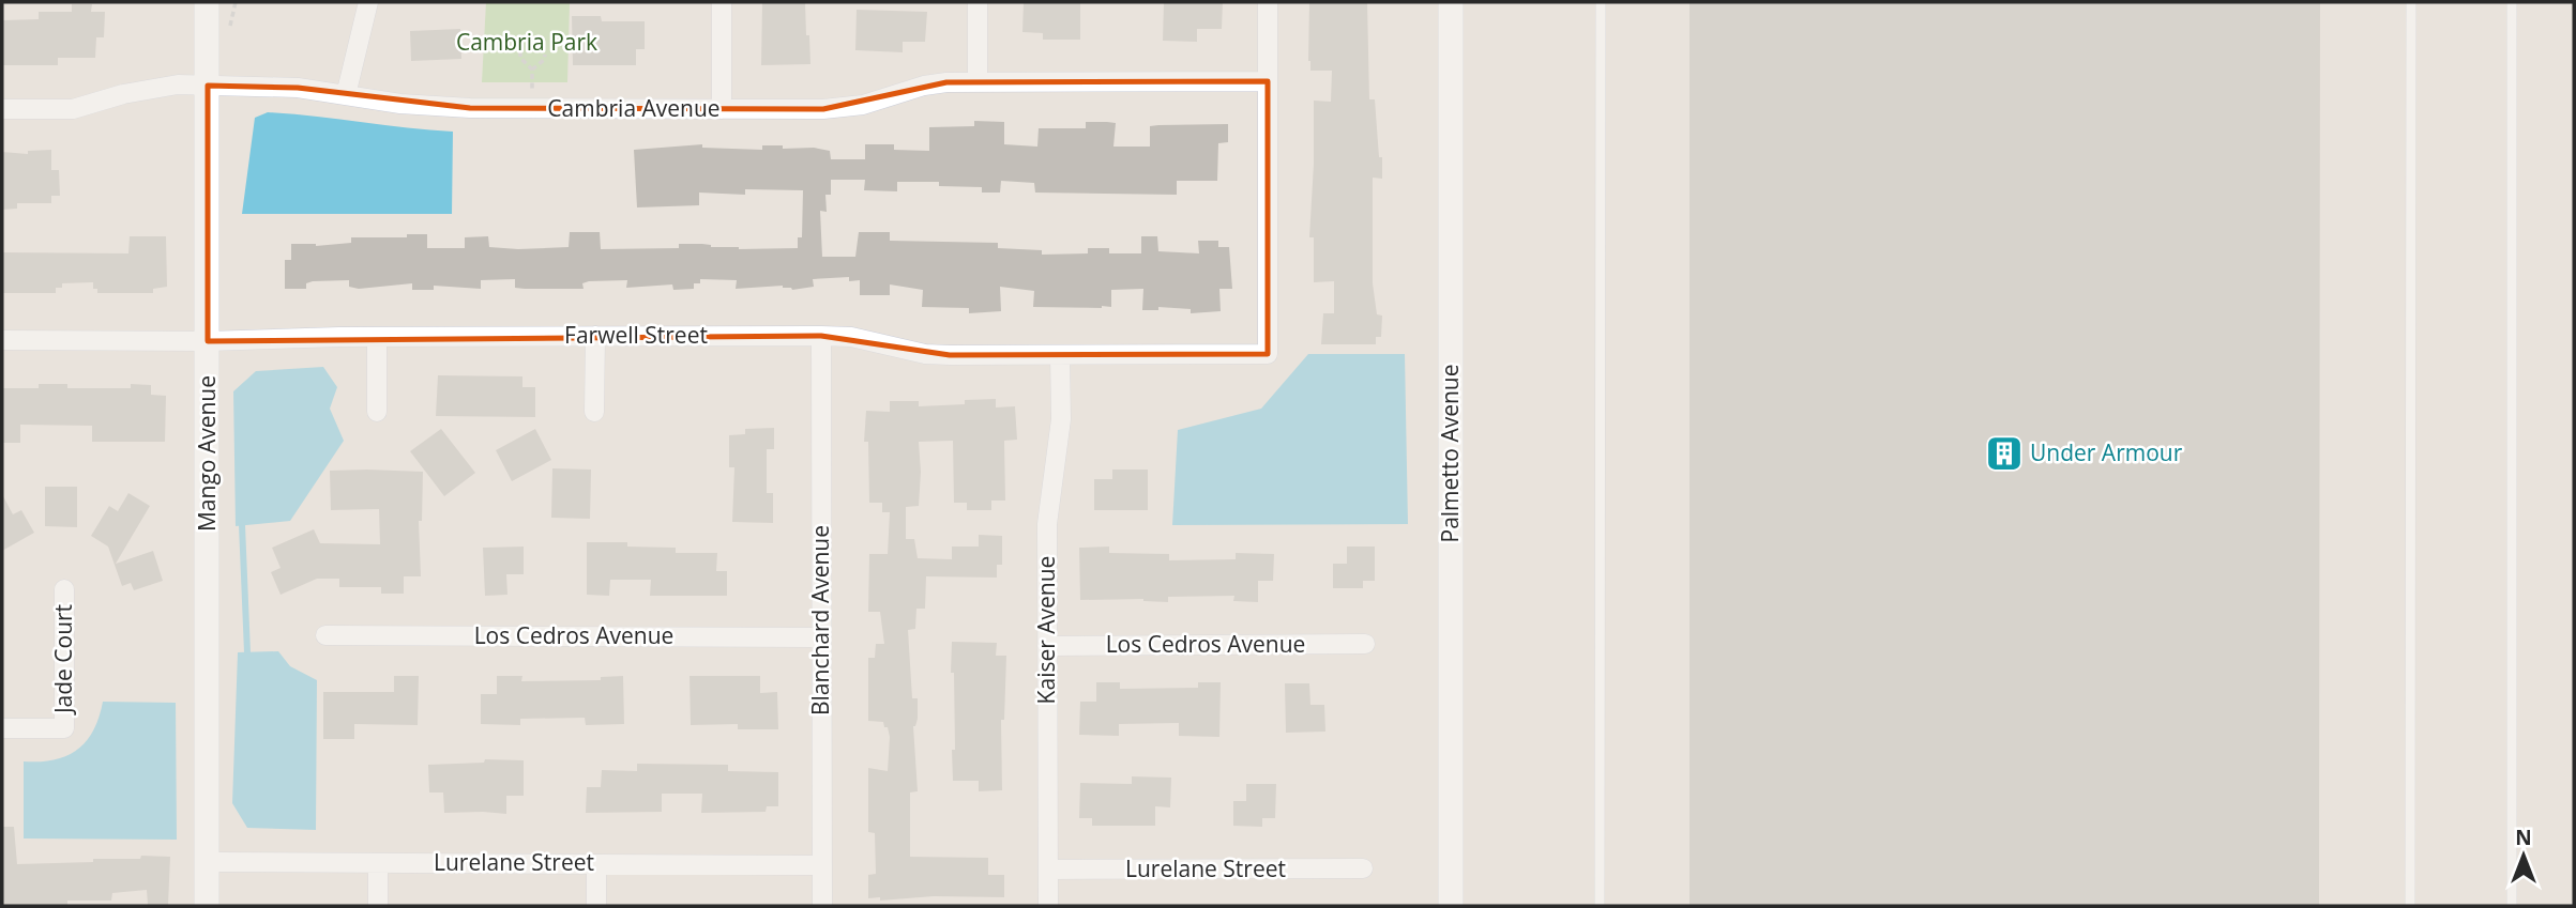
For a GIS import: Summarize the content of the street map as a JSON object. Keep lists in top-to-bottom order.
{
  "streets": {
    "street": [
      "Cambria Avenue",
      "Farwell Street",
      "Mango Avenue",
      "Palmetto Avenue",
      "Blanchard Avenue",
      "Kaiser Avenue",
      "Los Cedros Avenue",
      "Jade Court",
      "Lurelane Street"
    ]
  },
  "crossings": [
    ["Cambria Avenue", "Farwell Street"],
    ["Cambria Avenue", "Mango Avenue"],
    ["Farwell Street", "Mango Avenue"],
    ["Farwell Street", "Blanchard Avenue"],
    ["Farwell Street", "Kaiser Avenue"],
    ["Mango Avenue", "Lurelane Street"],
    ["Blanchard Avenue", "Los Cedros Avenue"],
    ["Blanchard Avenue", "Lurelane Street"],
    ["Kaiser Avenue", "Los Cedros Avenue"],
    ["Kaiser Avenue", "Lurelane Street"]
  ],
  "parks": ["Cambria Park"],
  "places": {
    "building": ["Under Armour"]
  },
  "north": "top"
}
